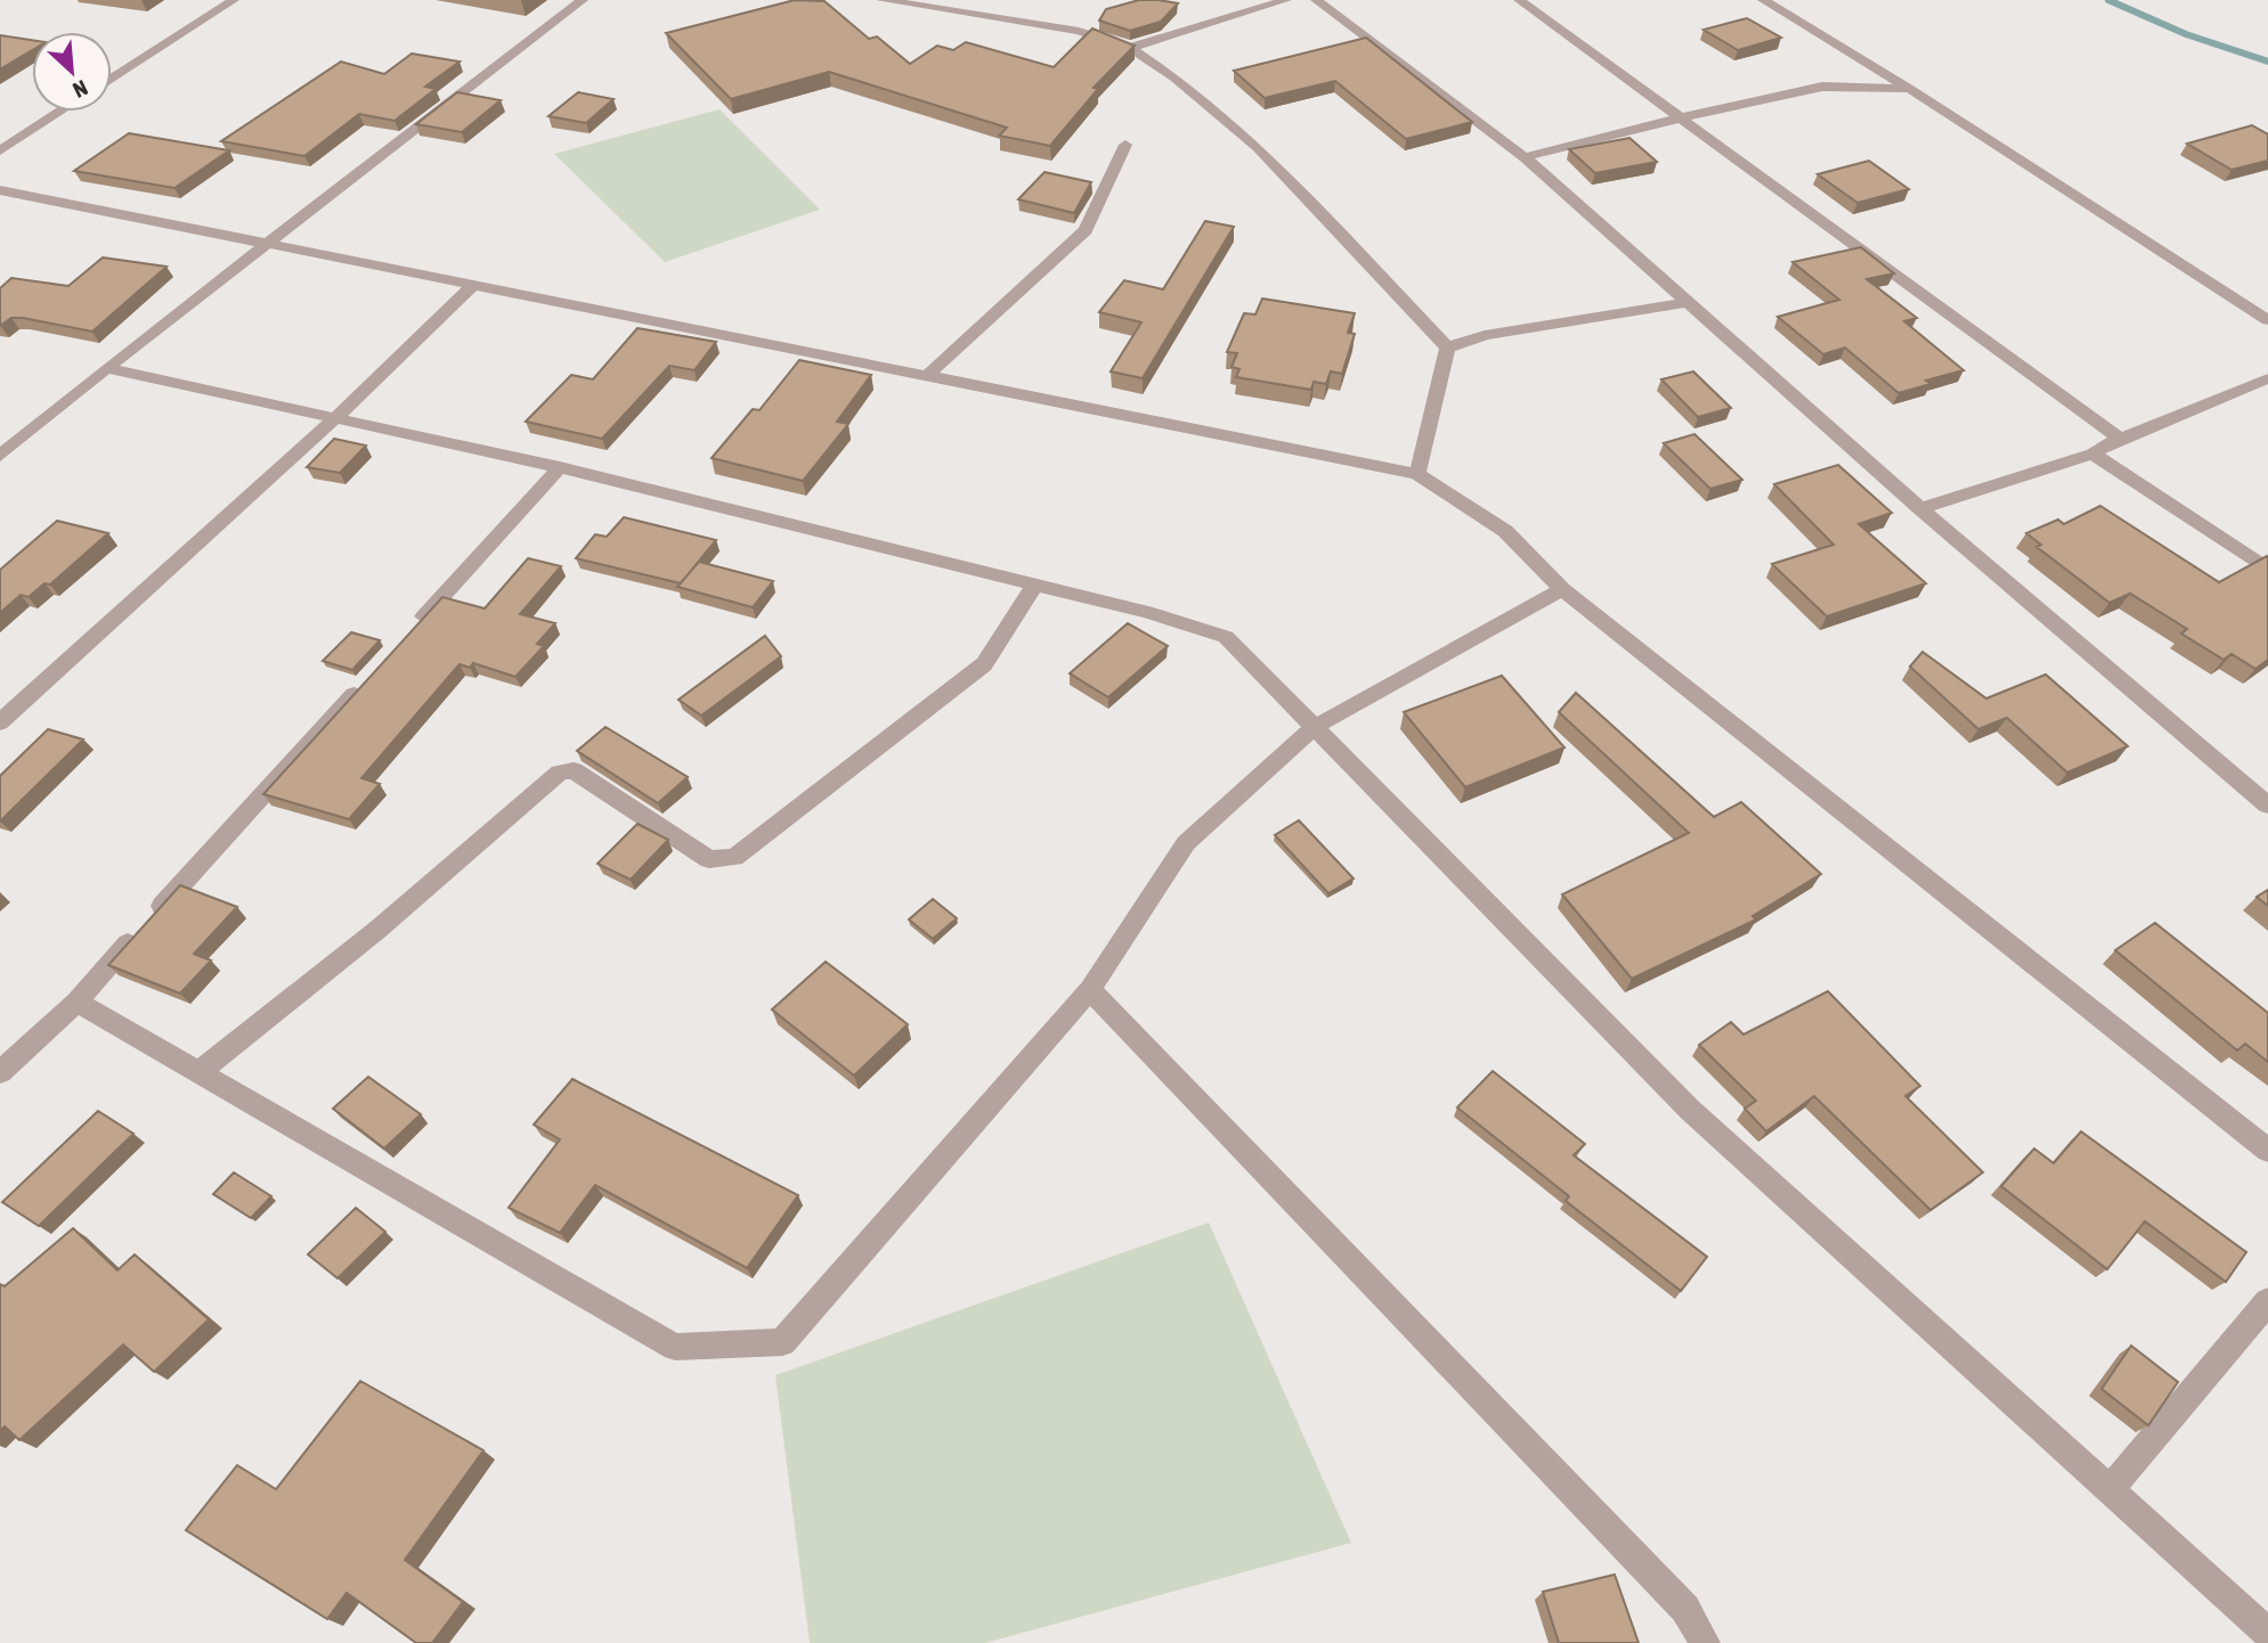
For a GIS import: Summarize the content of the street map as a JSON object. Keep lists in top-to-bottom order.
{
  "north": "bottom right"
}
